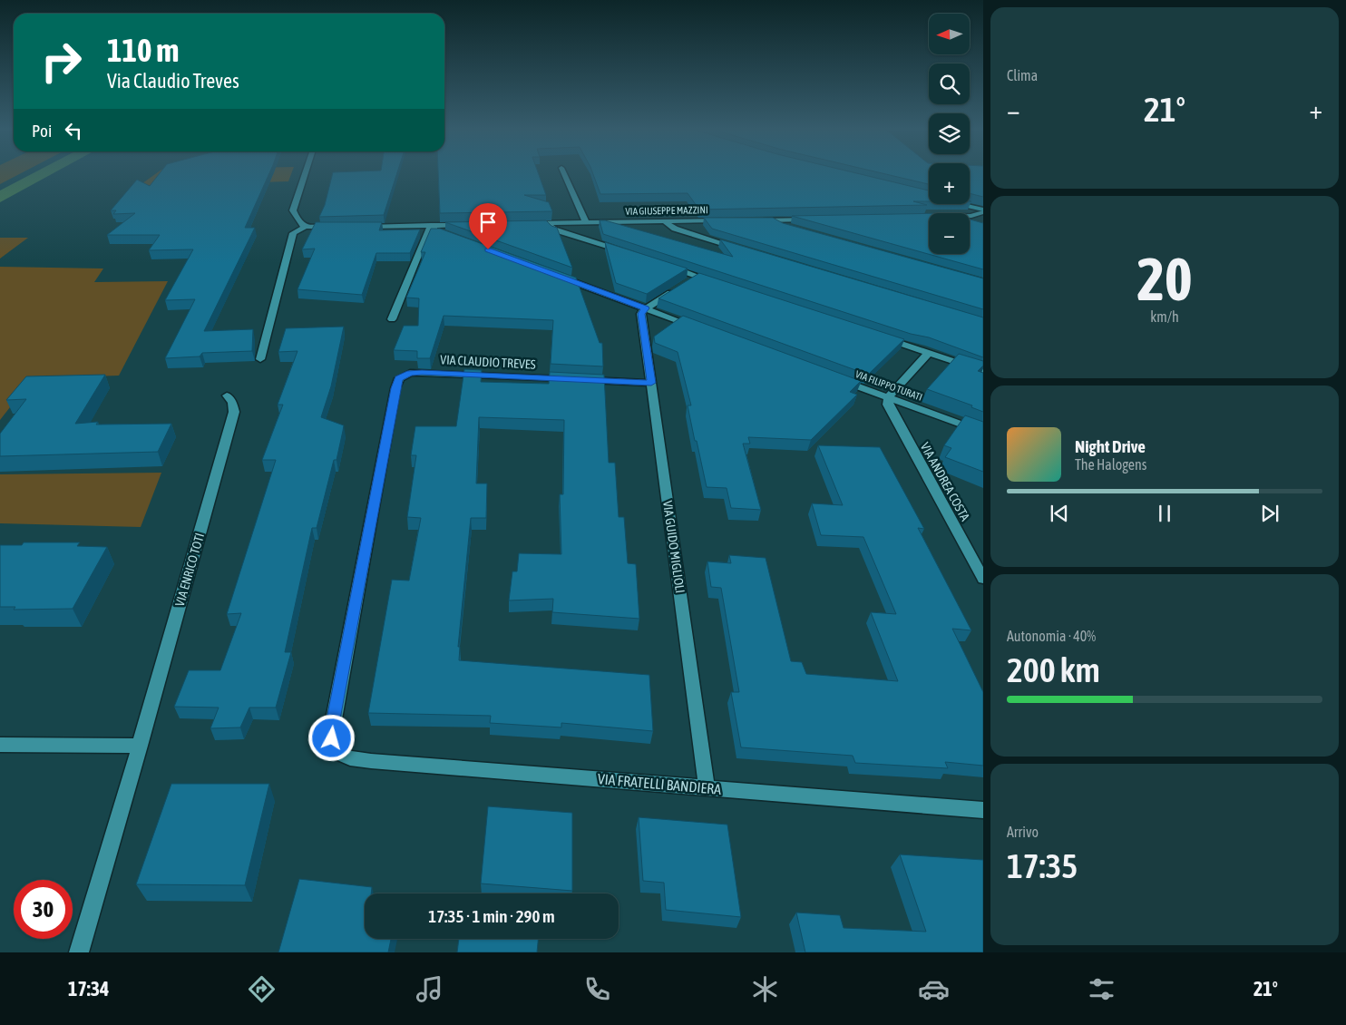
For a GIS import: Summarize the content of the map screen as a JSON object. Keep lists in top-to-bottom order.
{
  "streets": {
    "street": [
      "VIA GIUSEPPE MAZZINI",
      "VIA CLAUDIO TREVES",
      "VIA FILIPPO TURATI",
      "VIA ANDREA COSTA",
      "VIA GUIDO MIGLIOLI",
      "VIA ENRICO TOTI",
      "VIA FRATELLI BANDIERA"
    ]
  },
  "crossings": [
    ["VIA CLAUDIO TREVES", "VIA GUIDO MIGLIOLI"],
    ["VIA CLAUDIO TREVES", "VIA FRATELLI BANDIERA"],
    ["VIA FILIPPO TURATI", "VIA ANDREA COSTA"],
    ["VIA GUIDO MIGLIOLI", "VIA FRATELLI BANDIERA"]
  ],
  "north": "left",
  "page": {
    "tile": [
      "Clima",
      ["20", "km/h"],
      ["Autonomia · 40%", "200 km"],
      ["Arrivo", "17:35"]
    ],
    "map_buttons": ["+", "−"],
    "turn": ["110 m", "Via Claudio Treves"],
    "heat": ["−", "21°", "+"],
    "then": "Poi",
    "song": ["Night Drive", "The Halogens"],
    "limit": "30",
    "trip": "17:35 · 1 min · 290 m",
    "tabs": ["17:34", "21°"]
  }
}
